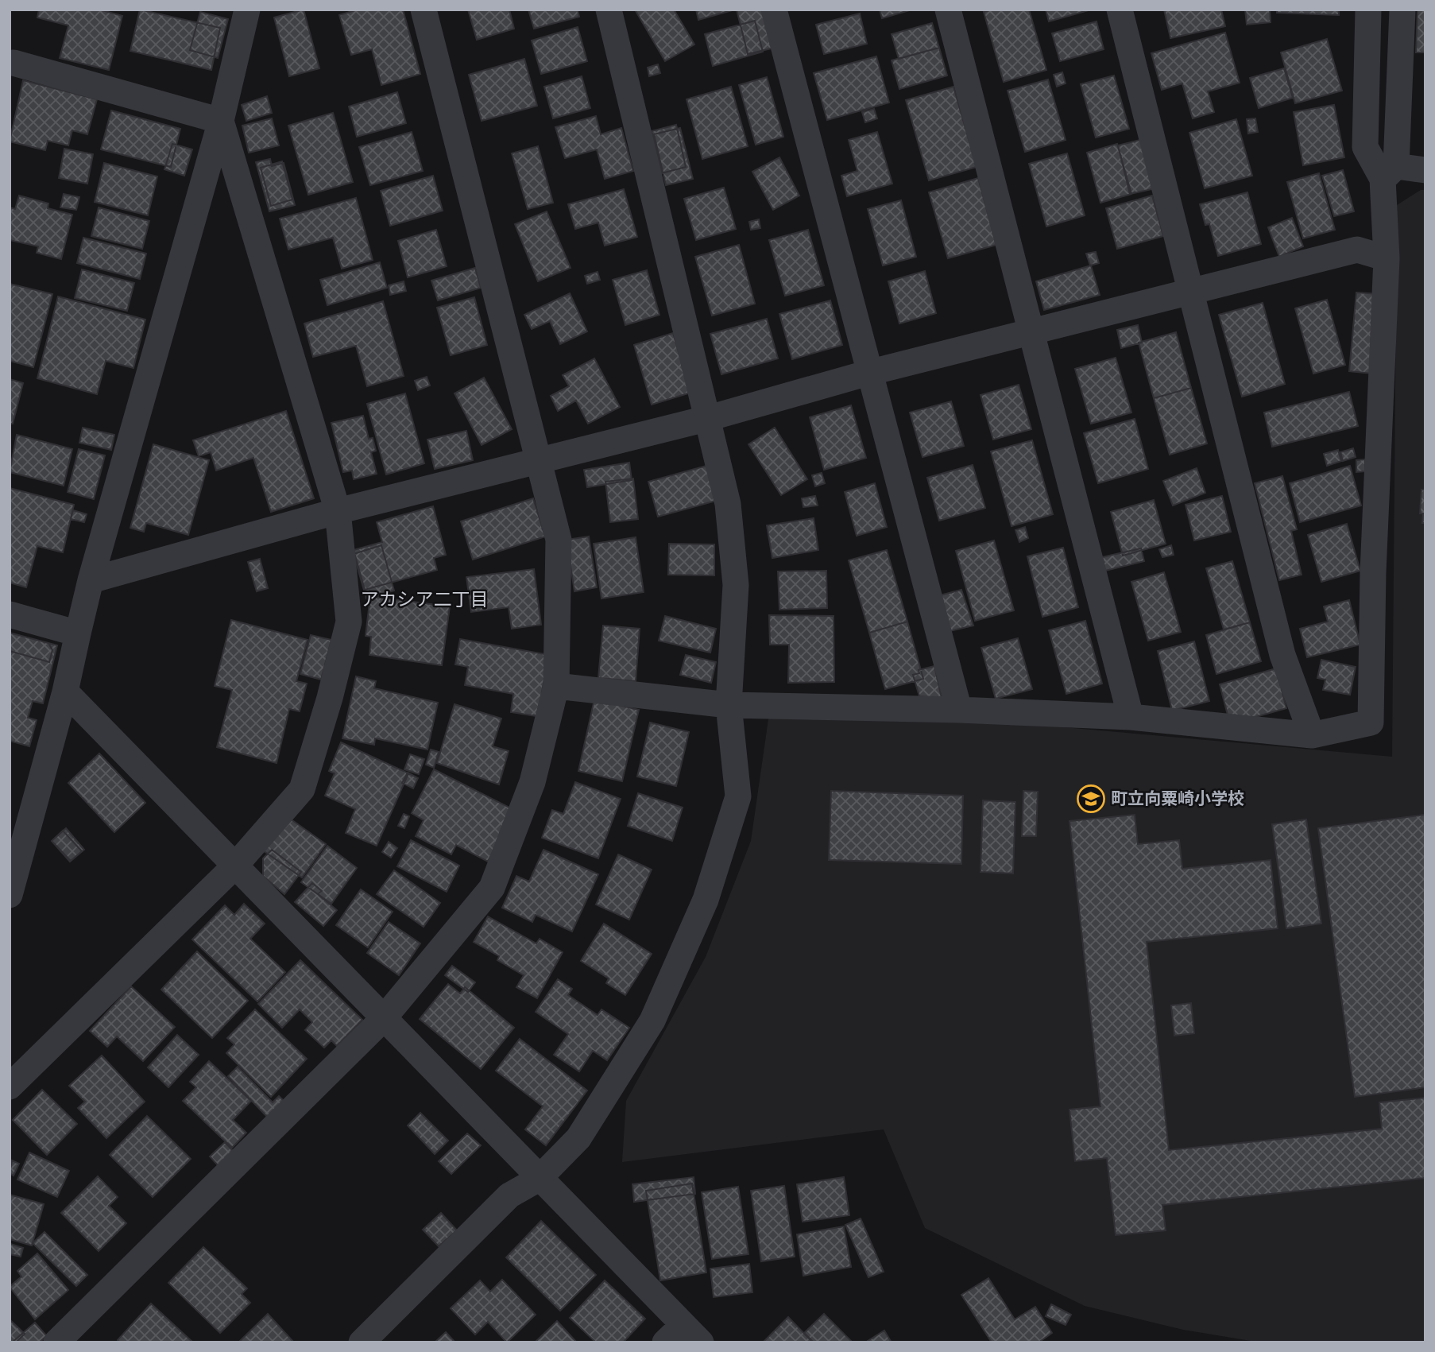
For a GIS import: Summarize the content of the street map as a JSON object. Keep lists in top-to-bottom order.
{
  "districts": ["アカシア二丁目"],
  "places": {
    "school or university": ["町立向粟崎小学校"]
  }
}
